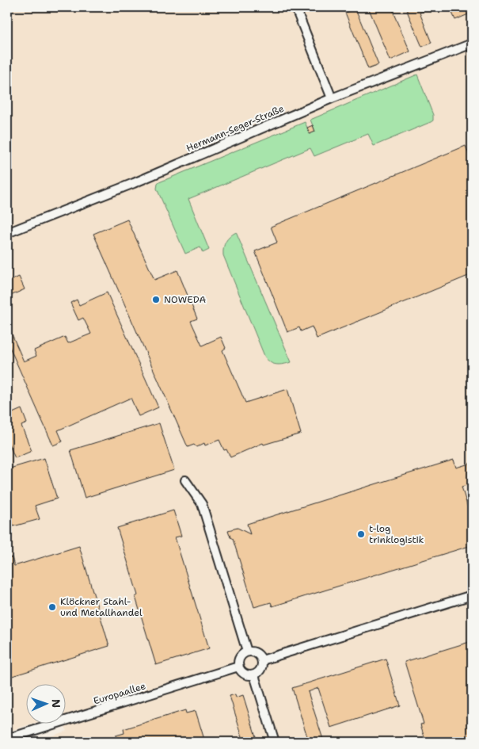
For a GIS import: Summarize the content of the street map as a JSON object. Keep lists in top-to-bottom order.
{
  "streets": {
    "street": ["Hermann-Seger-Straße", "Europaallee"]
  },
  "places": ["NOWEDA", "t-log trinklogistik", "Klöckner Stahl- und Metallhandel"],
  "north": "right"
}
